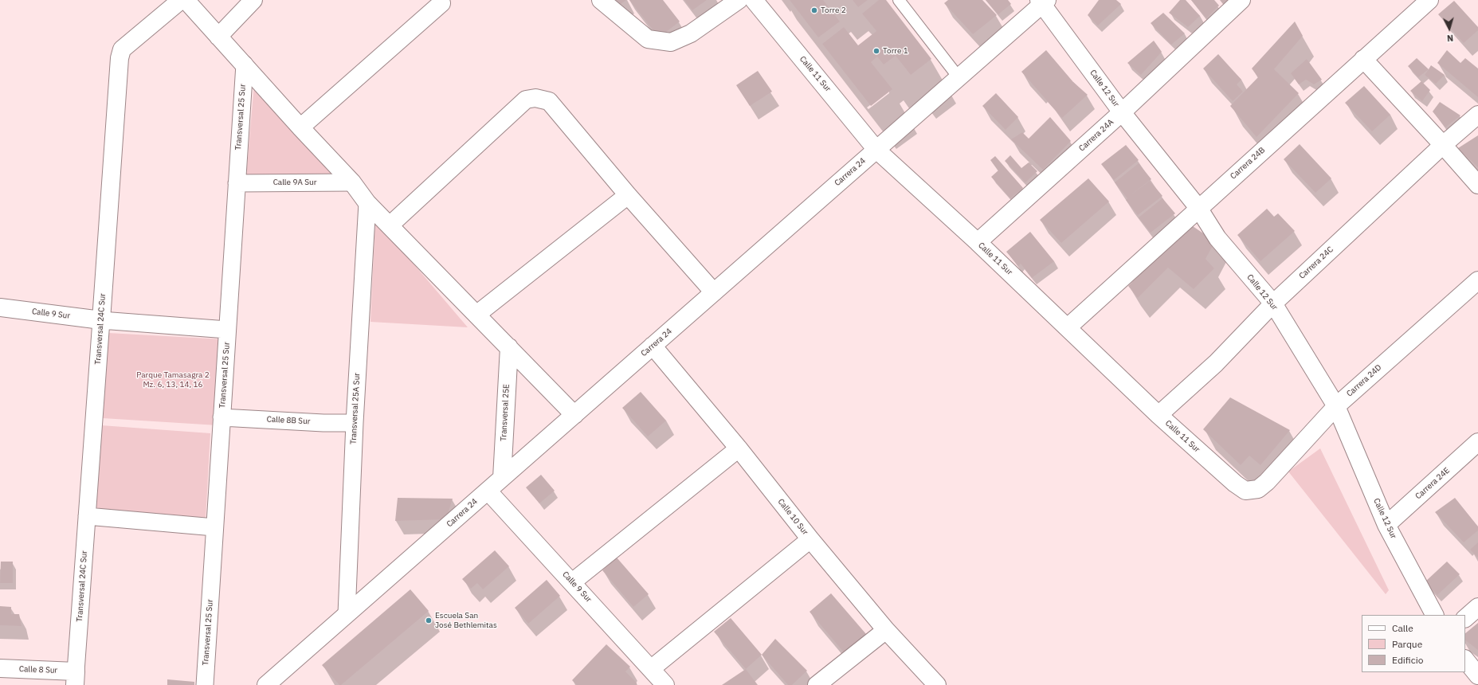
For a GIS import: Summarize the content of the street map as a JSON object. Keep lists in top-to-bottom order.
{
  "streets": {
    "street": [
      "Calle 11 Sur",
      "Calle 12 Sur",
      "Transversal 25 Sur",
      "Carrera 24A",
      "Carrera 24B",
      "Carrera 24",
      "Calle 9A Sur",
      "Carrera 24C",
      "Calle 9 Sur",
      "Transversal 24C Sur",
      "Carrera 24D",
      "Transversal 25A Sur",
      "Transversal 25E",
      "Calle 8B Sur",
      "Carrera 24E",
      "Calle 10 Sur",
      "Calle 8 Sur"
    ]
  },
  "crossings": [
    ["Calle 11 Sur", "Carrera 24A"],
    ["Calle 11 Sur", "Carrera 24B"],
    ["Calle 11 Sur", "Carrera 24"],
    ["Calle 11 Sur", "Carrera 24C"],
    ["Calle 11 Sur", "Carrera 24D"],
    ["Calle 12 Sur", "Carrera 24A"],
    ["Calle 12 Sur", "Carrera 24B"],
    ["Calle 12 Sur", "Carrera 24"],
    ["Calle 12 Sur", "Carrera 24C"],
    ["Calle 12 Sur", "Carrera 24D"],
    ["Calle 12 Sur", "Carrera 24E"],
    ["Transversal 25 Sur", "Calle 9A Sur"],
    ["Transversal 25 Sur", "Calle 8B Sur"],
    ["Carrera 24", "Calle 9 Sur"],
    ["Carrera 24", "Transversal 25A Sur"],
    ["Carrera 24", "Transversal 25E"],
    ["Carrera 24", "Calle 10 Sur"],
    ["Calle 9 Sur", "Transversal 24C Sur"],
    ["Transversal 24C Sur", "Calle 8 Sur"],
    ["Transversal 25A Sur", "Calle 8B Sur"]
  ],
  "parks": ["Parque Tamasagra 2 Mz. 6, 13, 14, 16"],
  "places": ["Torre 2", "Torre 1", "Escuela San José Bethlemitas"],
  "legend": ["Calle", "Parque", "Edificio"],
  "north": "bottom"
}
